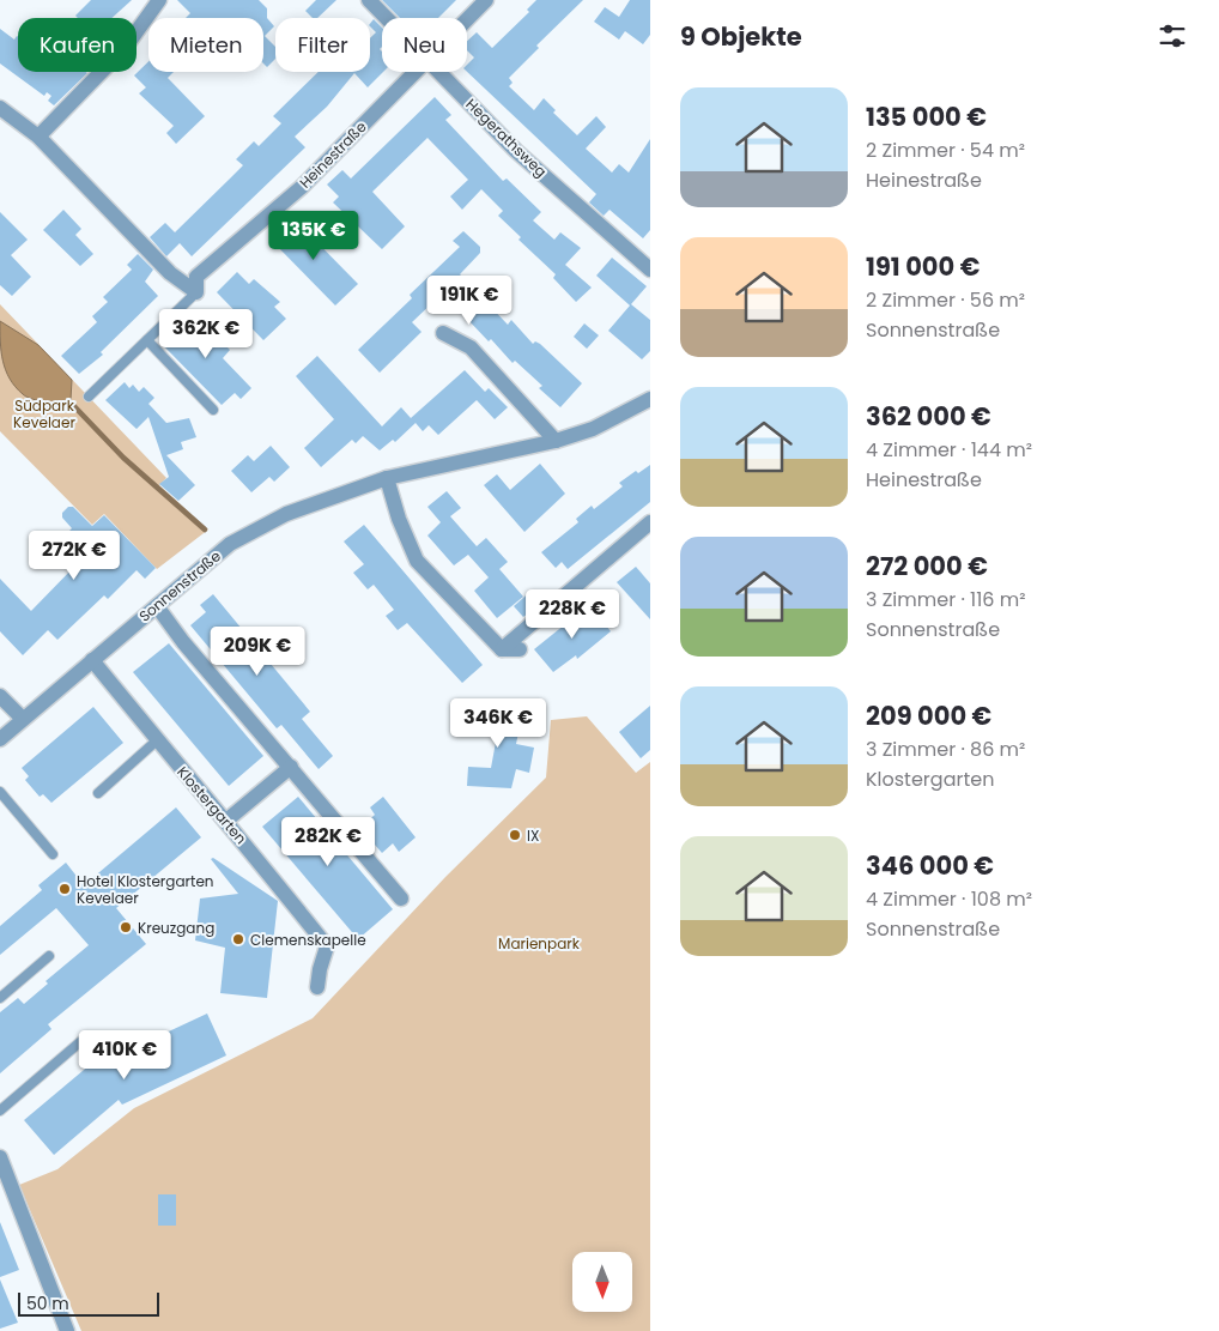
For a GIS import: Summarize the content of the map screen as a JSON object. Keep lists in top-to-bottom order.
{
  "streets": {
    "street": [
      "Hegerathsweg",
      "Heinestraße",
      "Sonnenstraße",
      "Klostergarten"
    ]
  },
  "crossings": [
    ["Sonnenstraße", "Klostergarten"]
  ],
  "parks": ["Südpark Kevelaer", "Marienpark"],
  "places": [
    "IX",
    "Hotel Klostergarten Kevelaer",
    "Kreuzgang",
    "Clemenskapelle"
  ],
  "scale_bar": "50 m",
  "north": "bottom",
  "page": {
    "heading": "9 Objekte",
    "chip": [
      "Kaufen",
      "Mieten",
      "Filter",
      "Neu"
    ],
    "list": [
      {
        "name": "135 000 €",
        "note": "2 Zimmer · 54 m² · Heinestraße"
      },
      {
        "name": "191 000 €",
        "note": "2 Zimmer · 56 m² · Sonnenstraße"
      },
      {
        "name": "362 000 €",
        "note": "4 Zimmer · 144 m² · Heinestraße"
      },
      {
        "name": "272 000 €",
        "note": "3 Zimmer · 116 m² · Sonnenstraße"
      },
      {
        "name": "209 000 €",
        "note": "3 Zimmer · 86 m² · Klostergarten"
      },
      {
        "name": "346 000 €",
        "note": "4 Zimmer · 108 m² · Sonnenstraße"
      }
    ],
    "price": [
      "135K €",
      "191K €",
      "362K €",
      "272K €",
      "228K €",
      "209K €",
      "346K €",
      "282K €",
      "410K €"
    ],
    "scale": "50 m"
  }
}
